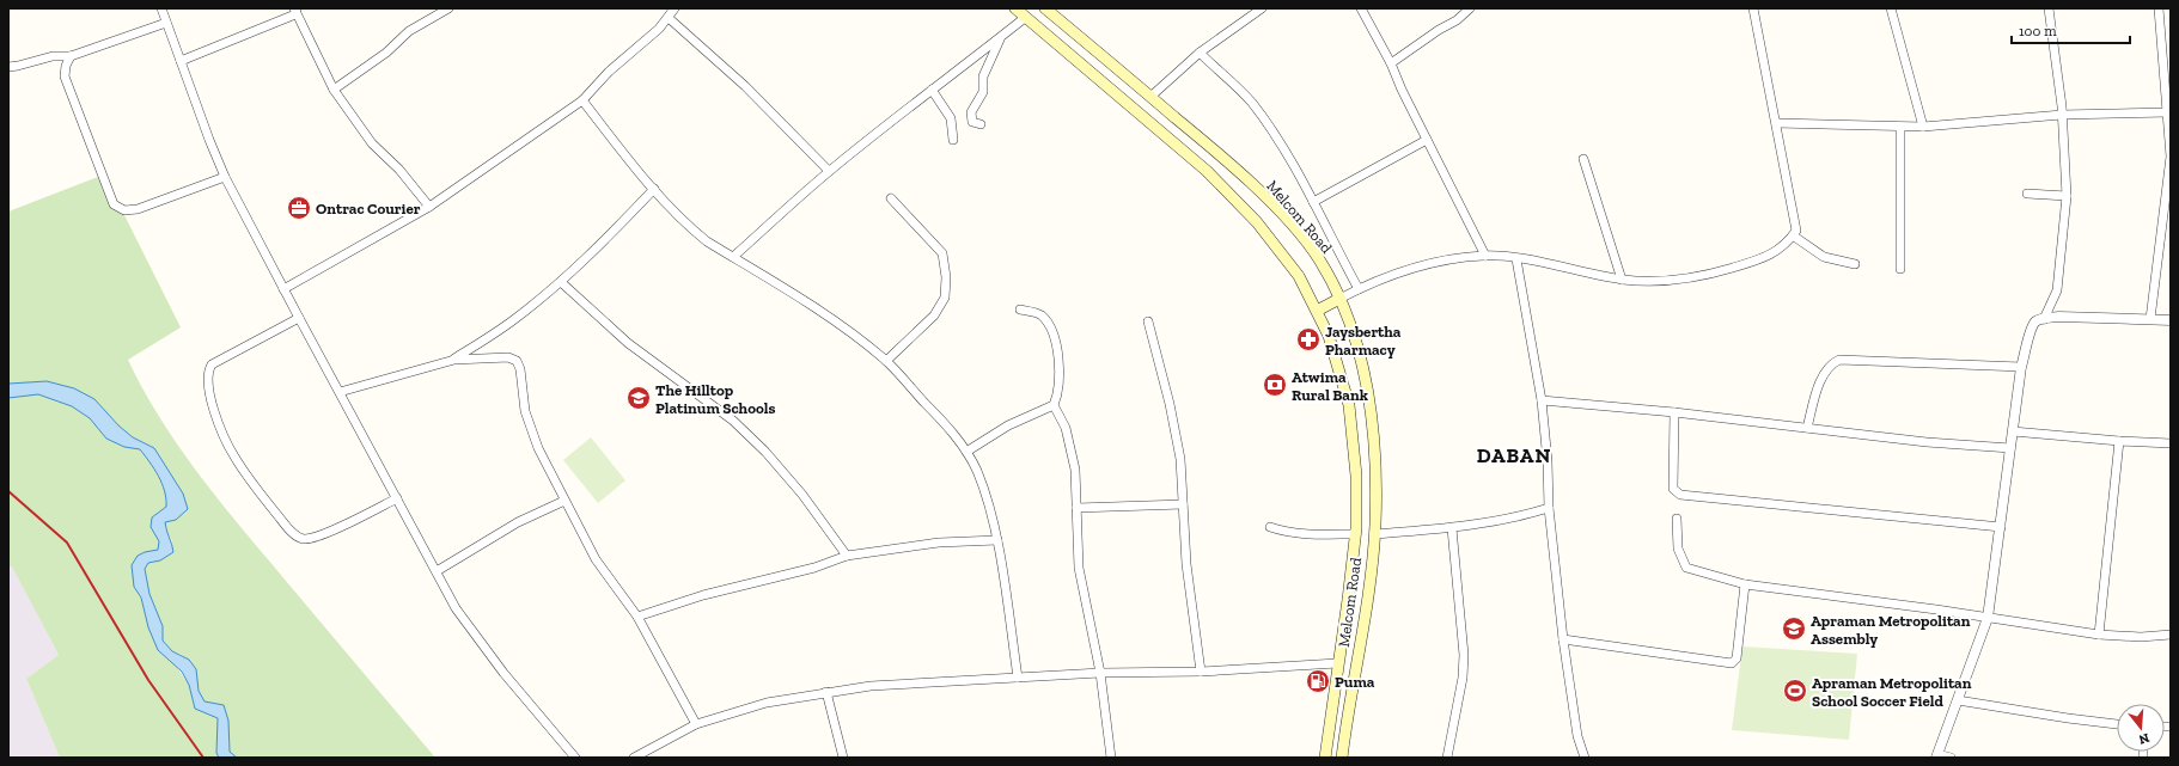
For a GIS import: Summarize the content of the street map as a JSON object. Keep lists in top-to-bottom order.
{
  "streets": {
    "main road": ["Melcom Road"]
  },
  "districts": ["DABAN"],
  "places": {
    "office": ["Ontrac Courier"],
    "pharmacy": ["Jaysbertha Pharmacy"],
    "bank": ["Atwima Rural Bank"],
    "school or university": ["The Hilltop Platinum Schools", "Apraman Metropolitan Assembly"],
    "fuel station": ["Puma"],
    "sports": ["Apraman Metropolitan School Soccer Field"]
  },
  "scale_bar": "100 m",
  "north": "bottom"
}
